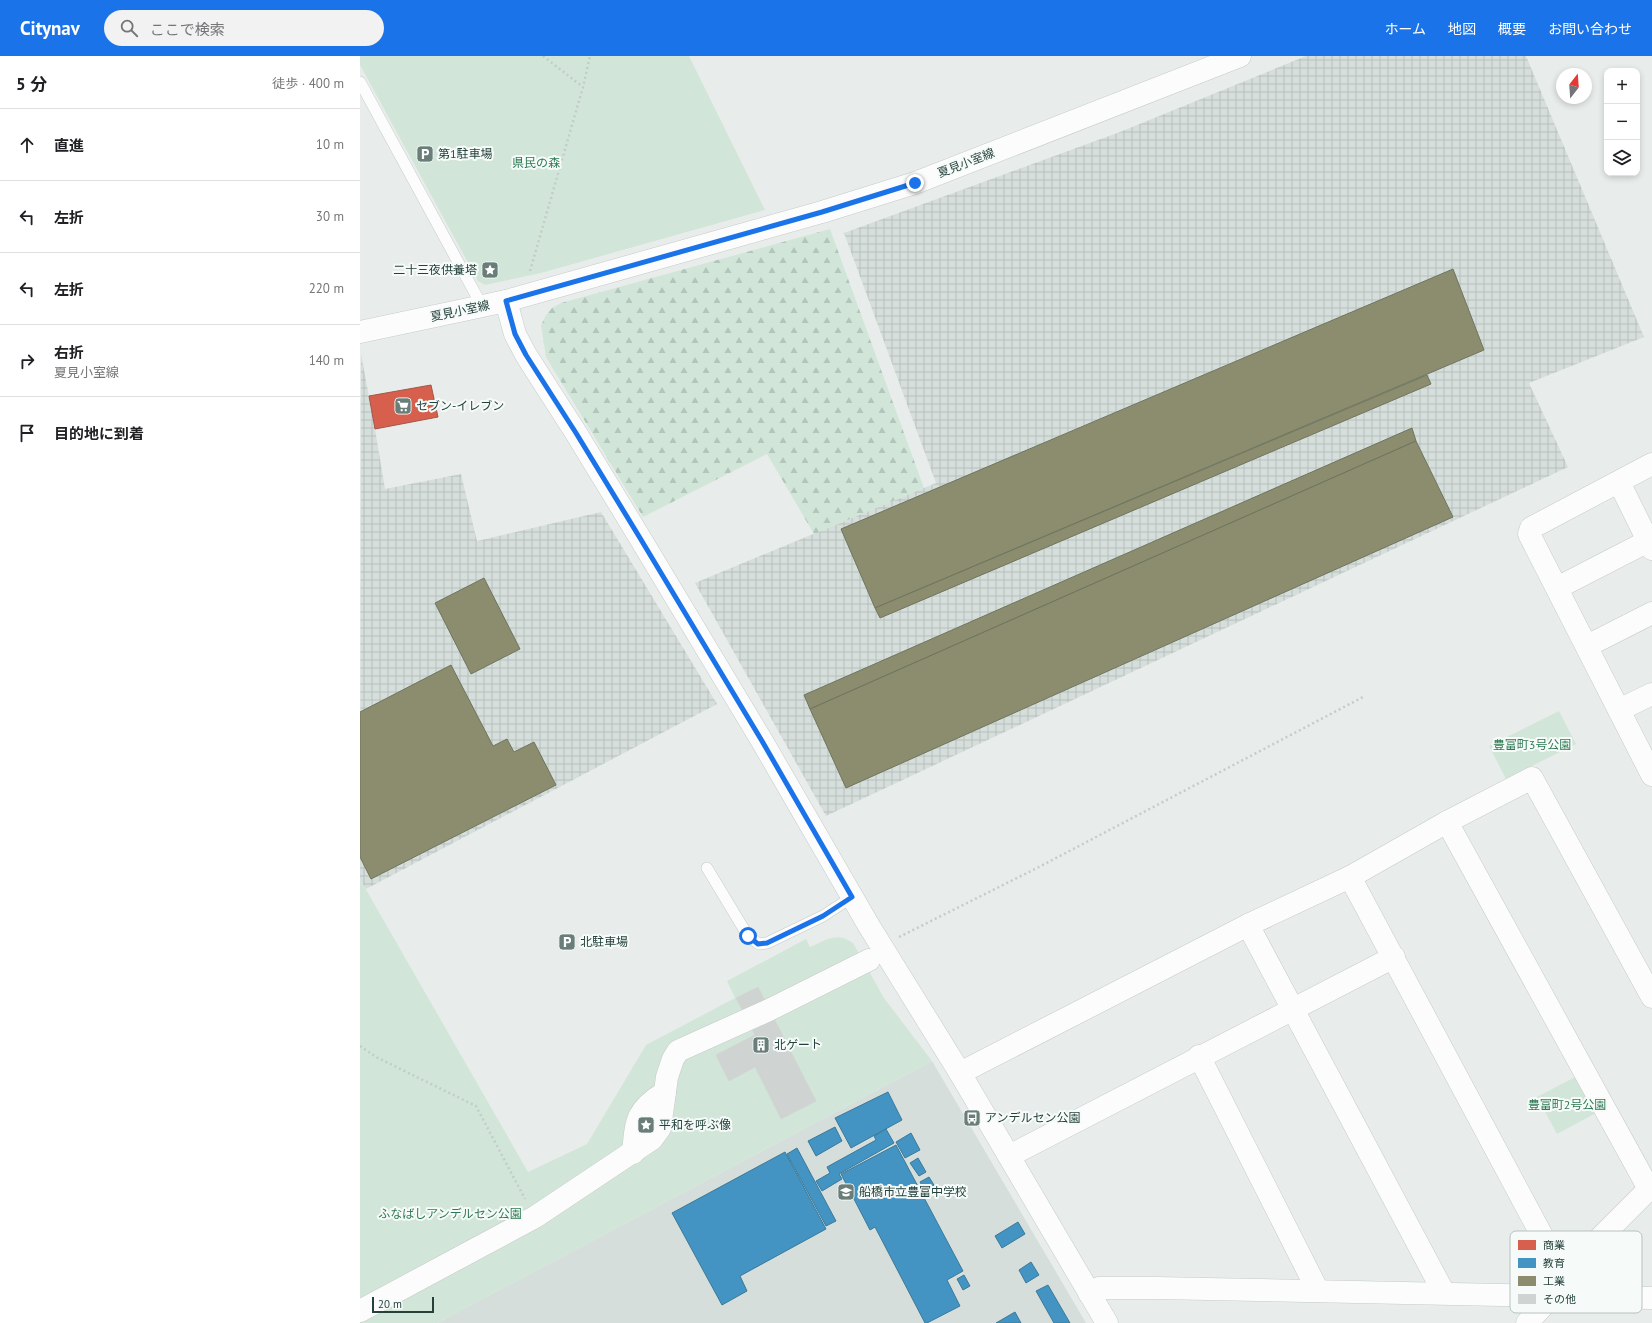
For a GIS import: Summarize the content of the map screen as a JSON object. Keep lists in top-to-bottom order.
{
  "streets": {
    "street": ["夏見小室線"]
  },
  "parks": [
    "県民の森",
    "豊富町3号公園",
    "豊富町2号公園",
    "ふなばしアンデルセン公園"
  ],
  "places": {
    "parking": ["第1駐車場", "北駐車場"],
    "place": ["二十三夜供養塔", "平和を呼ぶ像"],
    "supermarket": ["セブン-イレブン"],
    "building": ["北ゲート"],
    "bus stop": ["アンデルセン公園"],
    "school or university": ["船橋市立豊富中学校"]
  },
  "legend": [
    "商業",
    "教育",
    "工業",
    "その他"
  ],
  "scale_bar": "20 m",
  "north": "top",
  "page": {
    "header": "Citynav",
    "search": "ここで検索",
    "nav": [
      "ホーム",
      "地図",
      "概要",
      "お問い合わせ"
    ],
    "heading": ["5 分", "徒歩 · 400 m"],
    "map_buttons": ["+", "−"],
    "list": [
      ["直進", "10 m"],
      ["左折", "30 m"],
      ["左折", "220 m"],
      ["右折", "夏見小室線", "140 m"],
      "目的地に到着"
    ],
    "scale": "20 m"
  }
}
